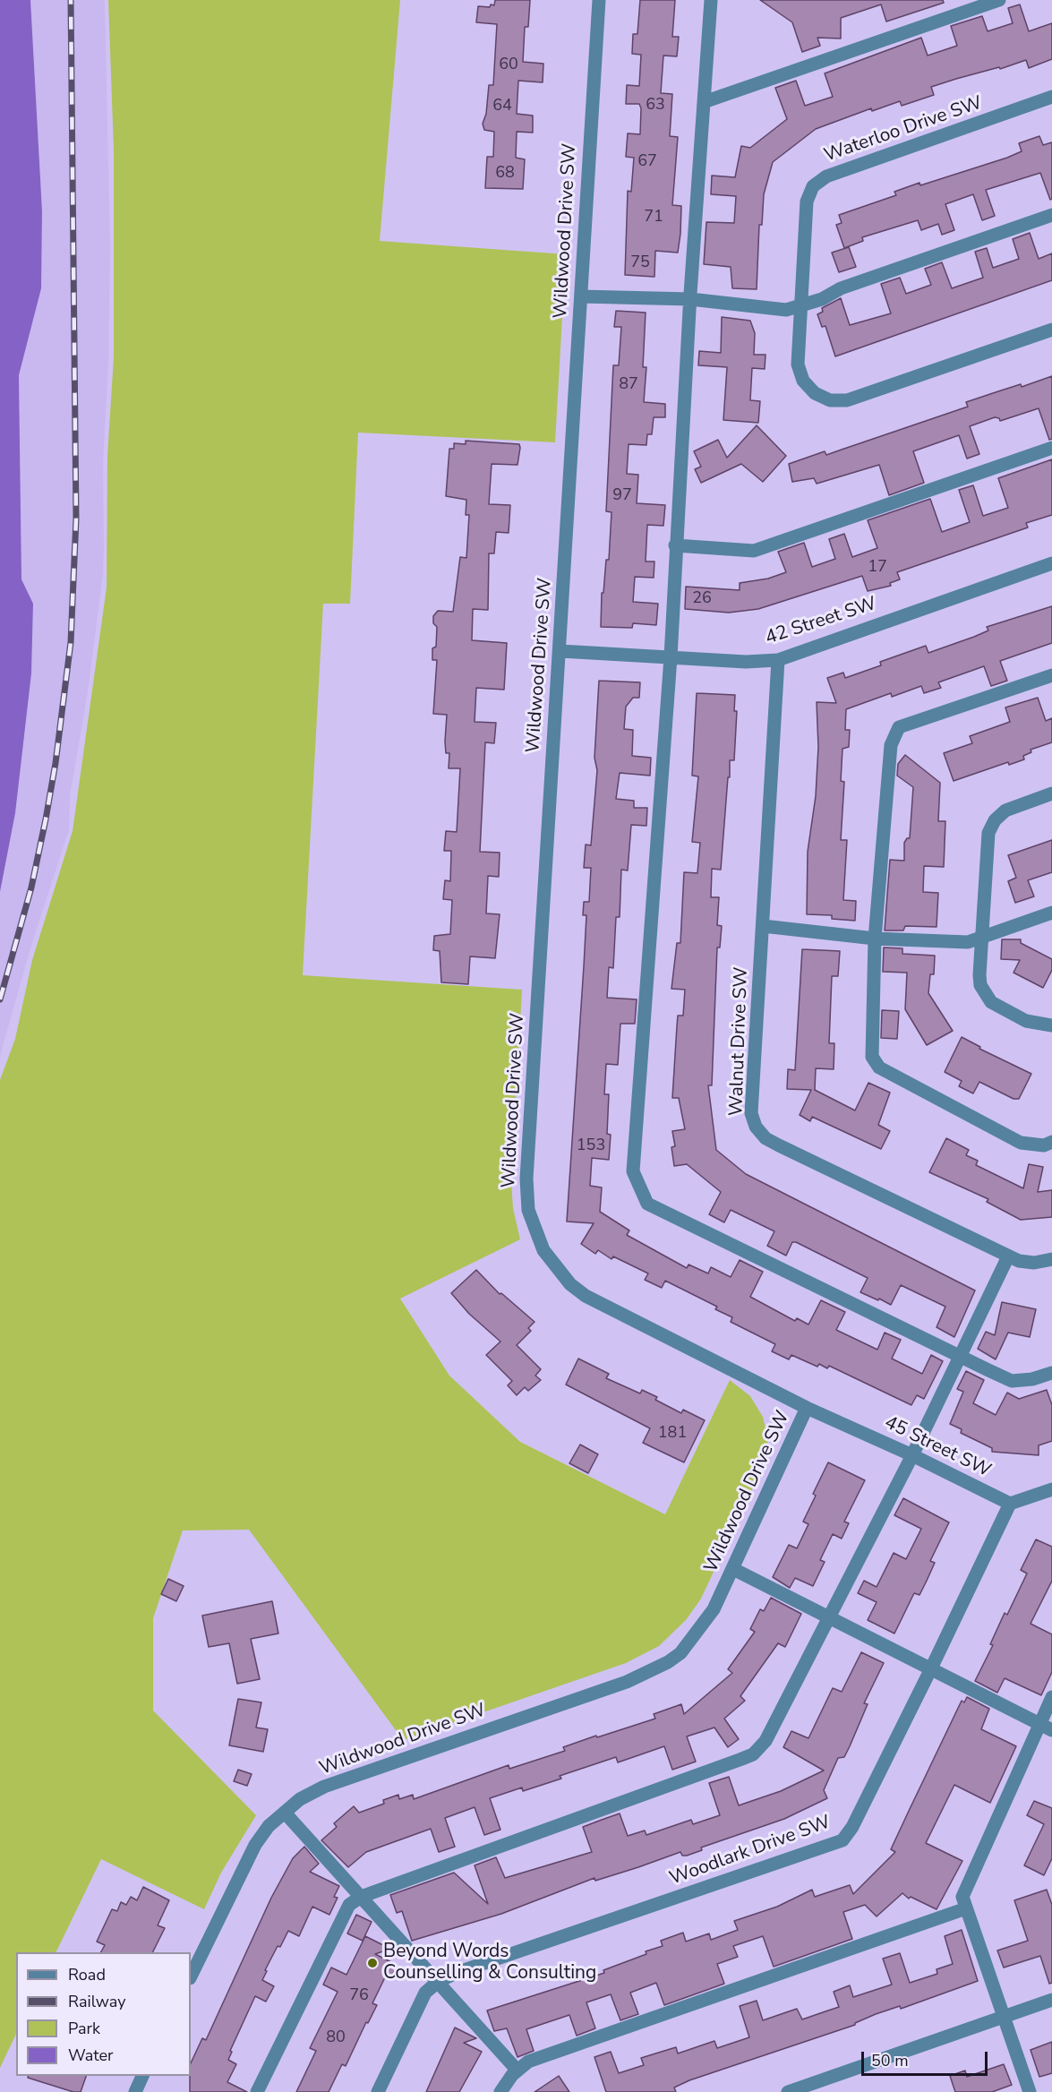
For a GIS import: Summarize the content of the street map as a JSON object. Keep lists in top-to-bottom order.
{
  "streets": {
    "street": [
      "Waterloo Drive SW",
      "Wildwood Drive SW",
      "42 Street SW",
      "Walnut Drive SW",
      "45 Street SW",
      "Woodlark Drive SW"
    ]
  },
  "crossings": [
    ["Wildwood Drive SW", "42 Street SW"],
    ["Wildwood Drive SW", "45 Street SW"],
    ["42 Street SW", "Walnut Drive SW"],
    ["45 Street SW", "Woodlark Drive SW"]
  ],
  "places": ["Beyond Words Counselling & Consulting"],
  "house_numbers": [
    "60",
    "63",
    "64",
    "67",
    "68",
    "71",
    "75",
    "87",
    "97",
    "17",
    "26",
    "153",
    "181",
    "76",
    "80"
  ],
  "legend": [
    "Road",
    "Railway",
    "Park",
    "Water"
  ],
  "scale_bar": "50 m"
}
